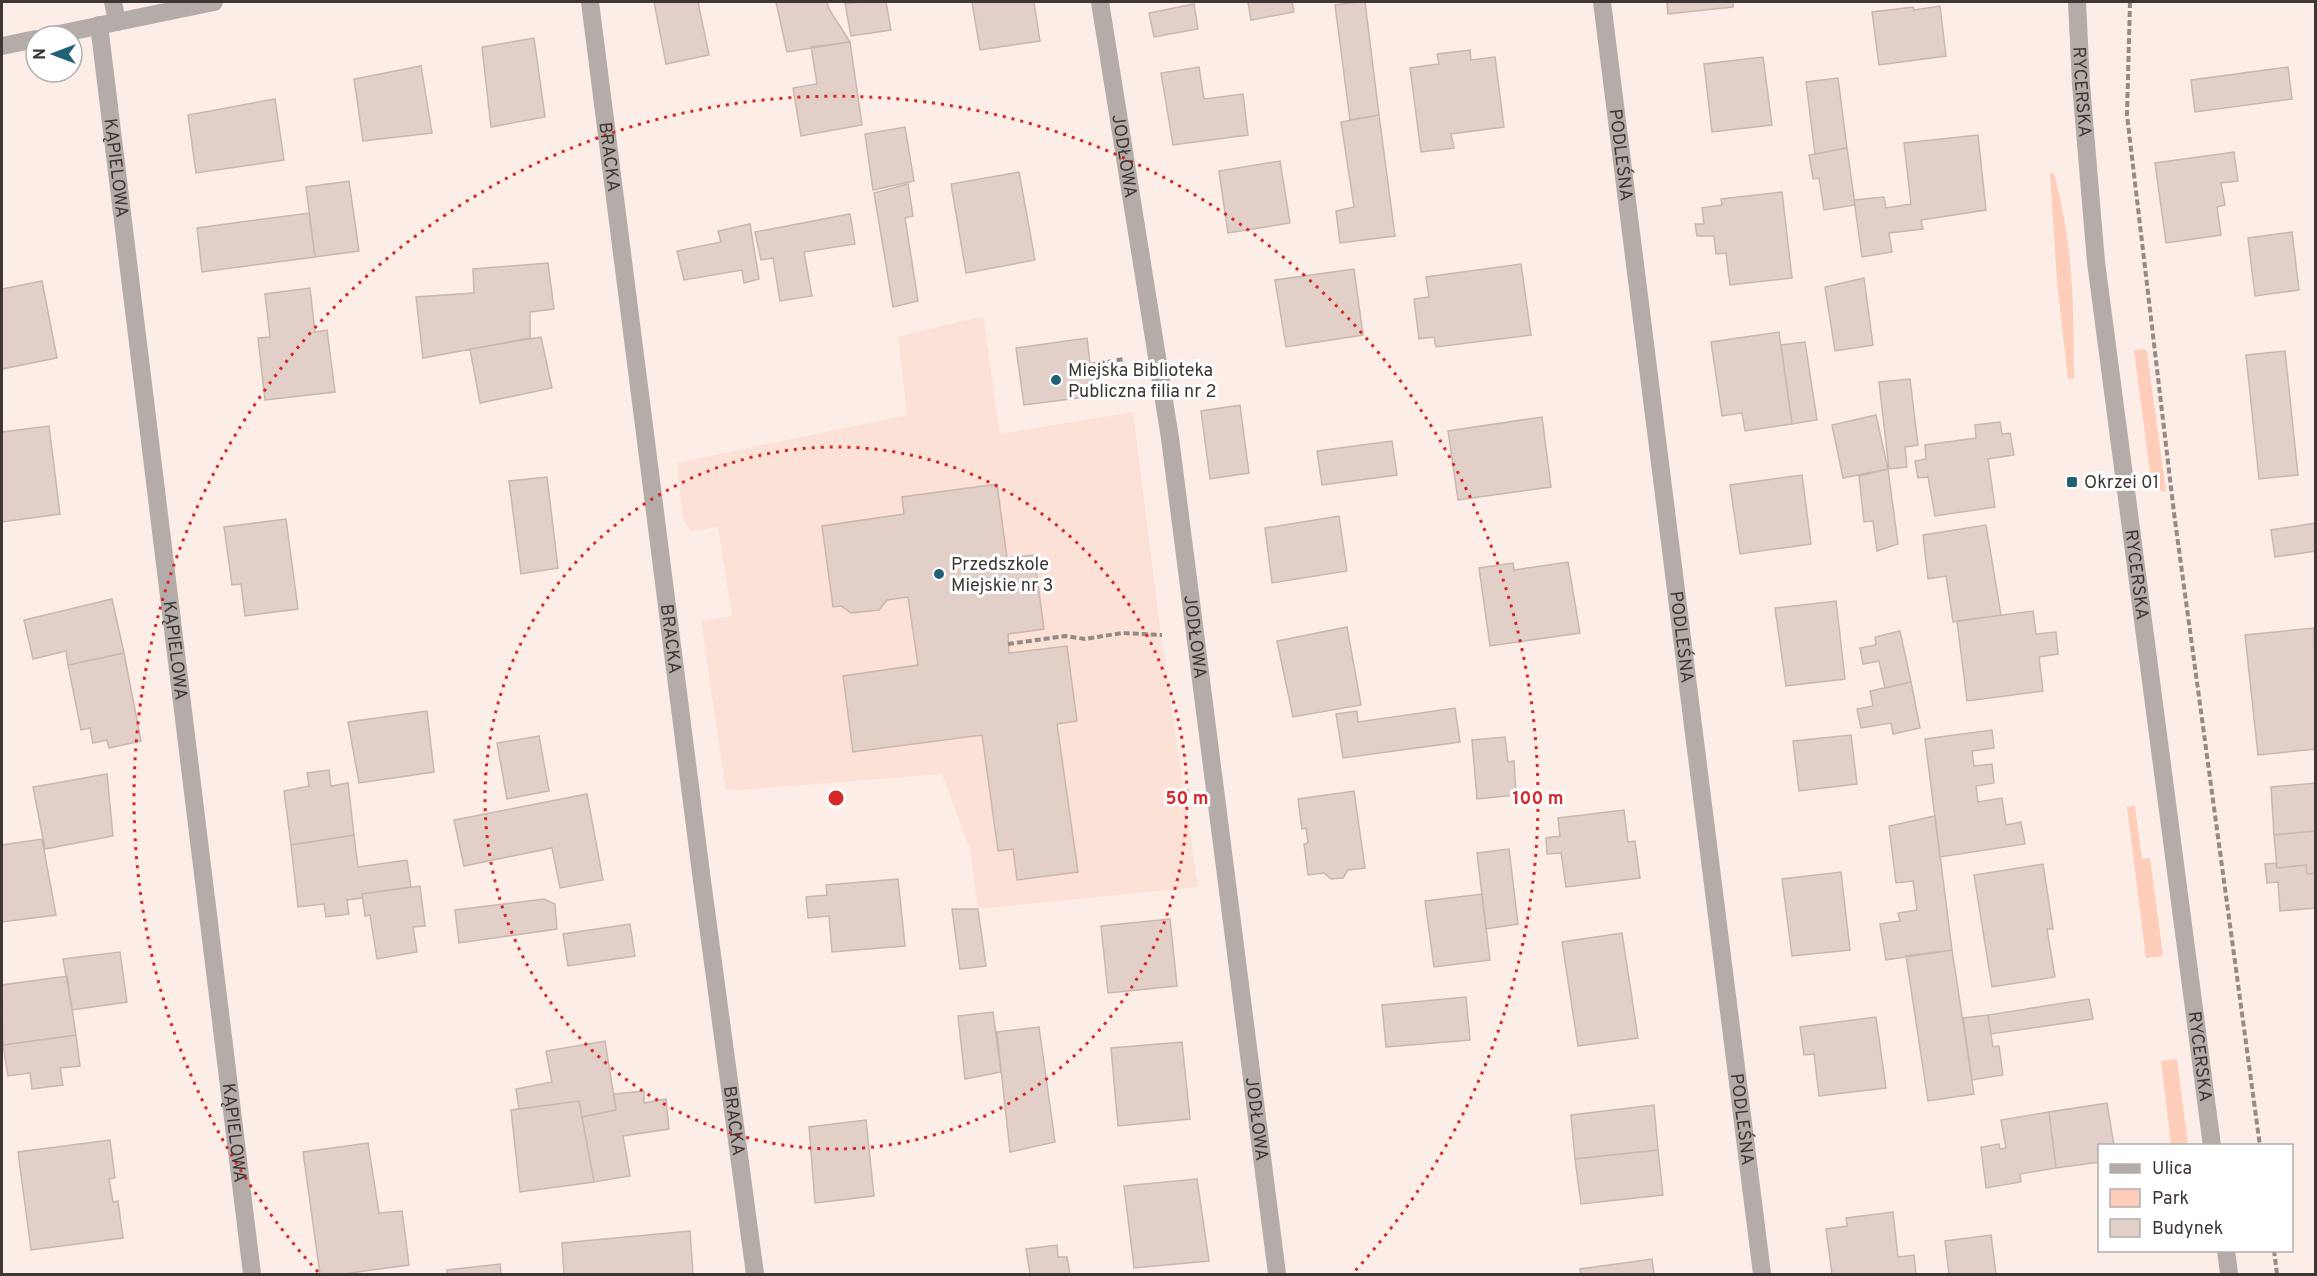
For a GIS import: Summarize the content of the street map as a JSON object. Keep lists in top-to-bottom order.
{
  "streets": {
    "street": [
      "RYCERSKA",
      "BRACKA",
      "JODŁOWA",
      "PODLEŚNA",
      "KĄPIELOWA"
    ]
  },
  "places": {
    "other": ["Miejska Biblioteka Publiczna filia nr 2", "Przedszkole Miejskie nr 3"],
    "transit": ["Okrzei 01"]
  },
  "legend": ["Ulica", "Park", "Budynek"],
  "north": "left",
  "rings": ["50 m", "100 m"]
}
